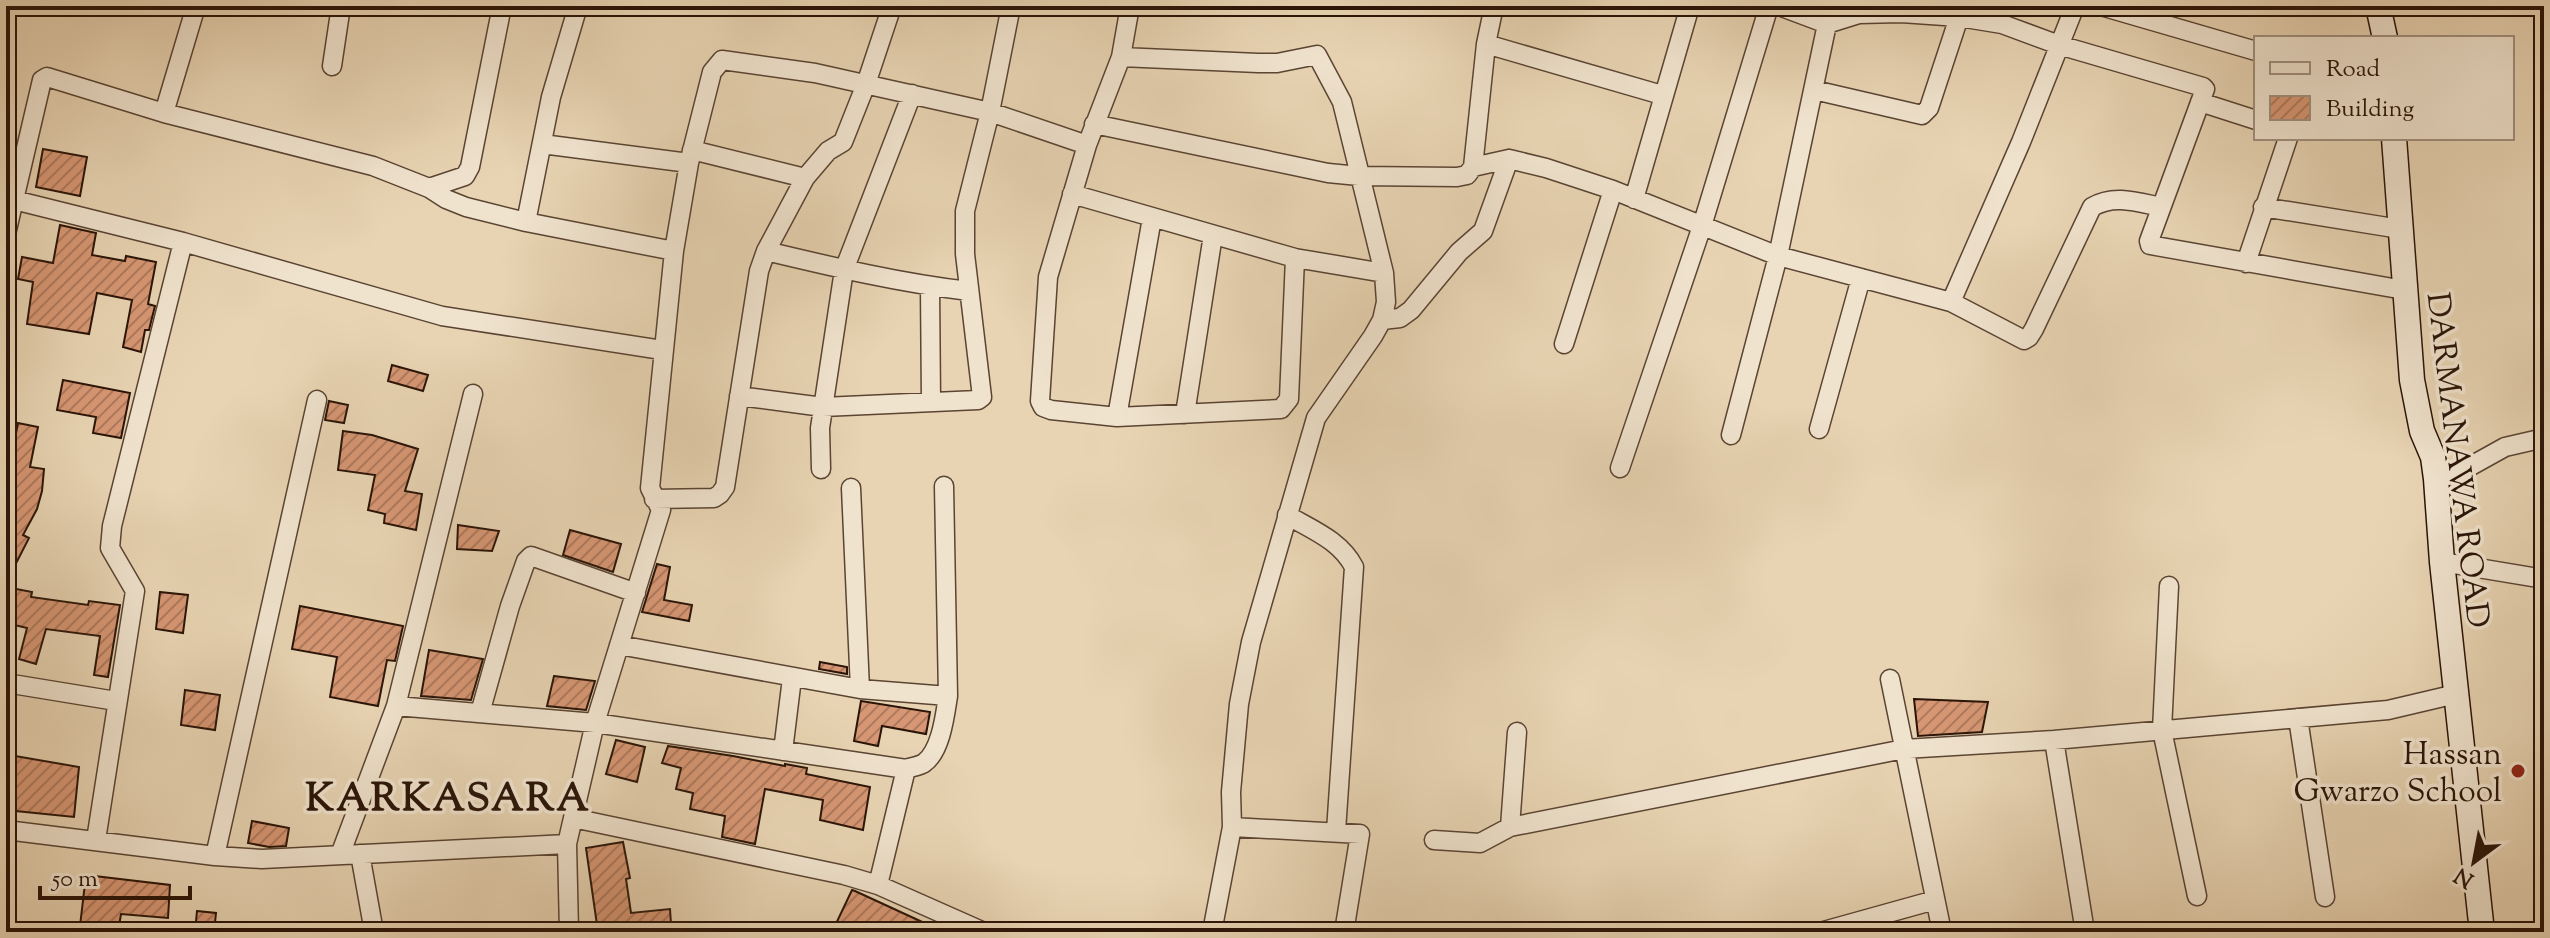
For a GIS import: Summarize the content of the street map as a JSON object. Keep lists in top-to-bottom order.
{
  "streets": {
    "street": ["DARMANAWA ROAD"]
  },
  "districts": ["KARKASARA"],
  "places": ["Hassan Gwarzo School"],
  "legend": ["Road", "Building"],
  "scale_bar": "50 m",
  "north": "bottom left"
}
